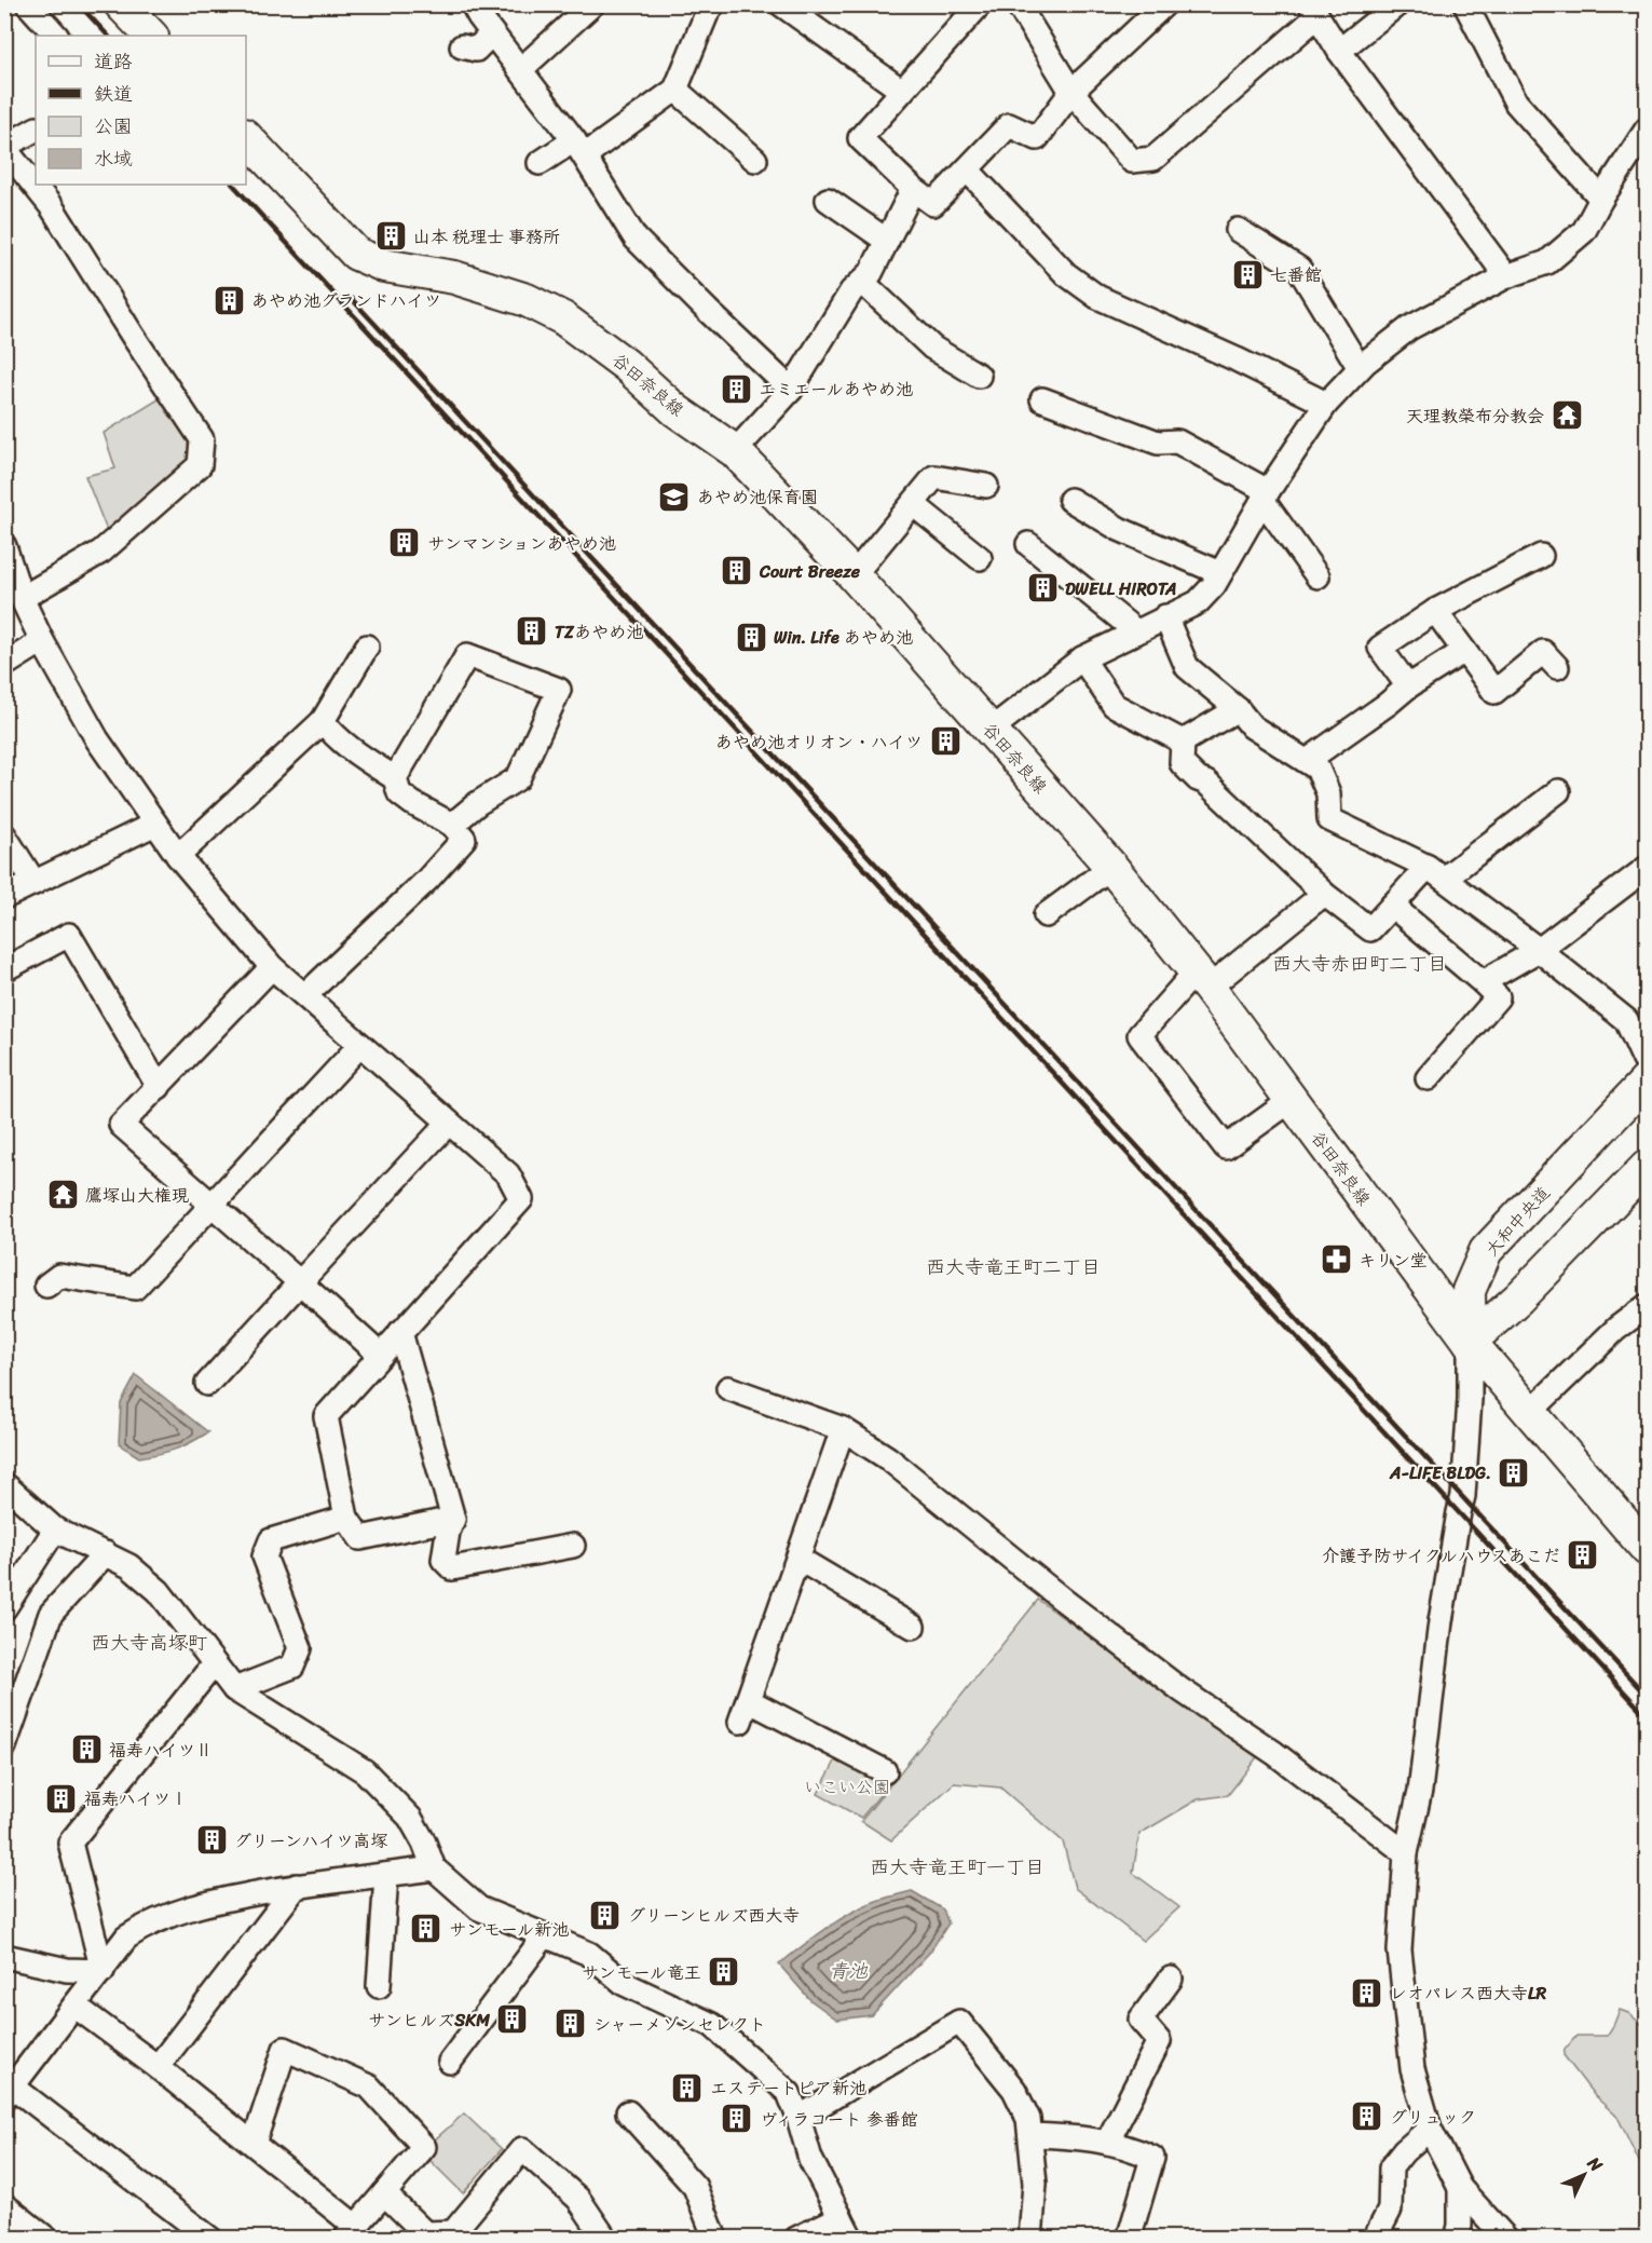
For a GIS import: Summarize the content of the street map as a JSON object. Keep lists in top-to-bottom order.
{
  "streets": {
    "main road": ["谷田奈良線", "大和中央道"]
  },
  "crossings": [
    ["谷田奈良線", "大和中央道"]
  ],
  "districts": [
    "西大寺赤田町二丁目",
    "西大寺竜王町二丁目",
    "西大寺高塚町",
    "西大寺竜王町一丁目"
  ],
  "water": ["青池"],
  "parks": ["いこい公園"],
  "places": {
    "building": [
      "山本 税理士 事務所",
      "七番館",
      "あやめ池グランドハイツ",
      "エミエールあやめ池",
      "サンマンションあやめ池",
      "Court Breeze",
      "DWELL HIROTA",
      "TZあやめ池",
      "Win. Life あやめ池",
      "あやめ池オリオン・ハイツ",
      "A-LIFE BLDG.",
      "介護予防サイクルハウスあこだ",
      "福寿ハイツⅡ",
      "福寿ハイツⅠ",
      "グリーンハイツ高塚",
      "グリーンヒルズ西大寺",
      "サンモール新池",
      "サンモール竜王",
      "レオパレス西大寺LR",
      "サンヒルズSKM",
      "シャーメゾンセレクト",
      "エステートピア新池",
      "グリュック",
      "ヴィラコート 参番館"
    ],
    "temple": ["天理教榮布分教会", "鷹塚山大権現"],
    "school or university": ["あやめ池保育園"],
    "pharmacy": ["キリン堂"]
  },
  "legend": [
    "道路",
    "鉄道",
    "公園",
    "水域"
  ],
  "north": "top right"
}
